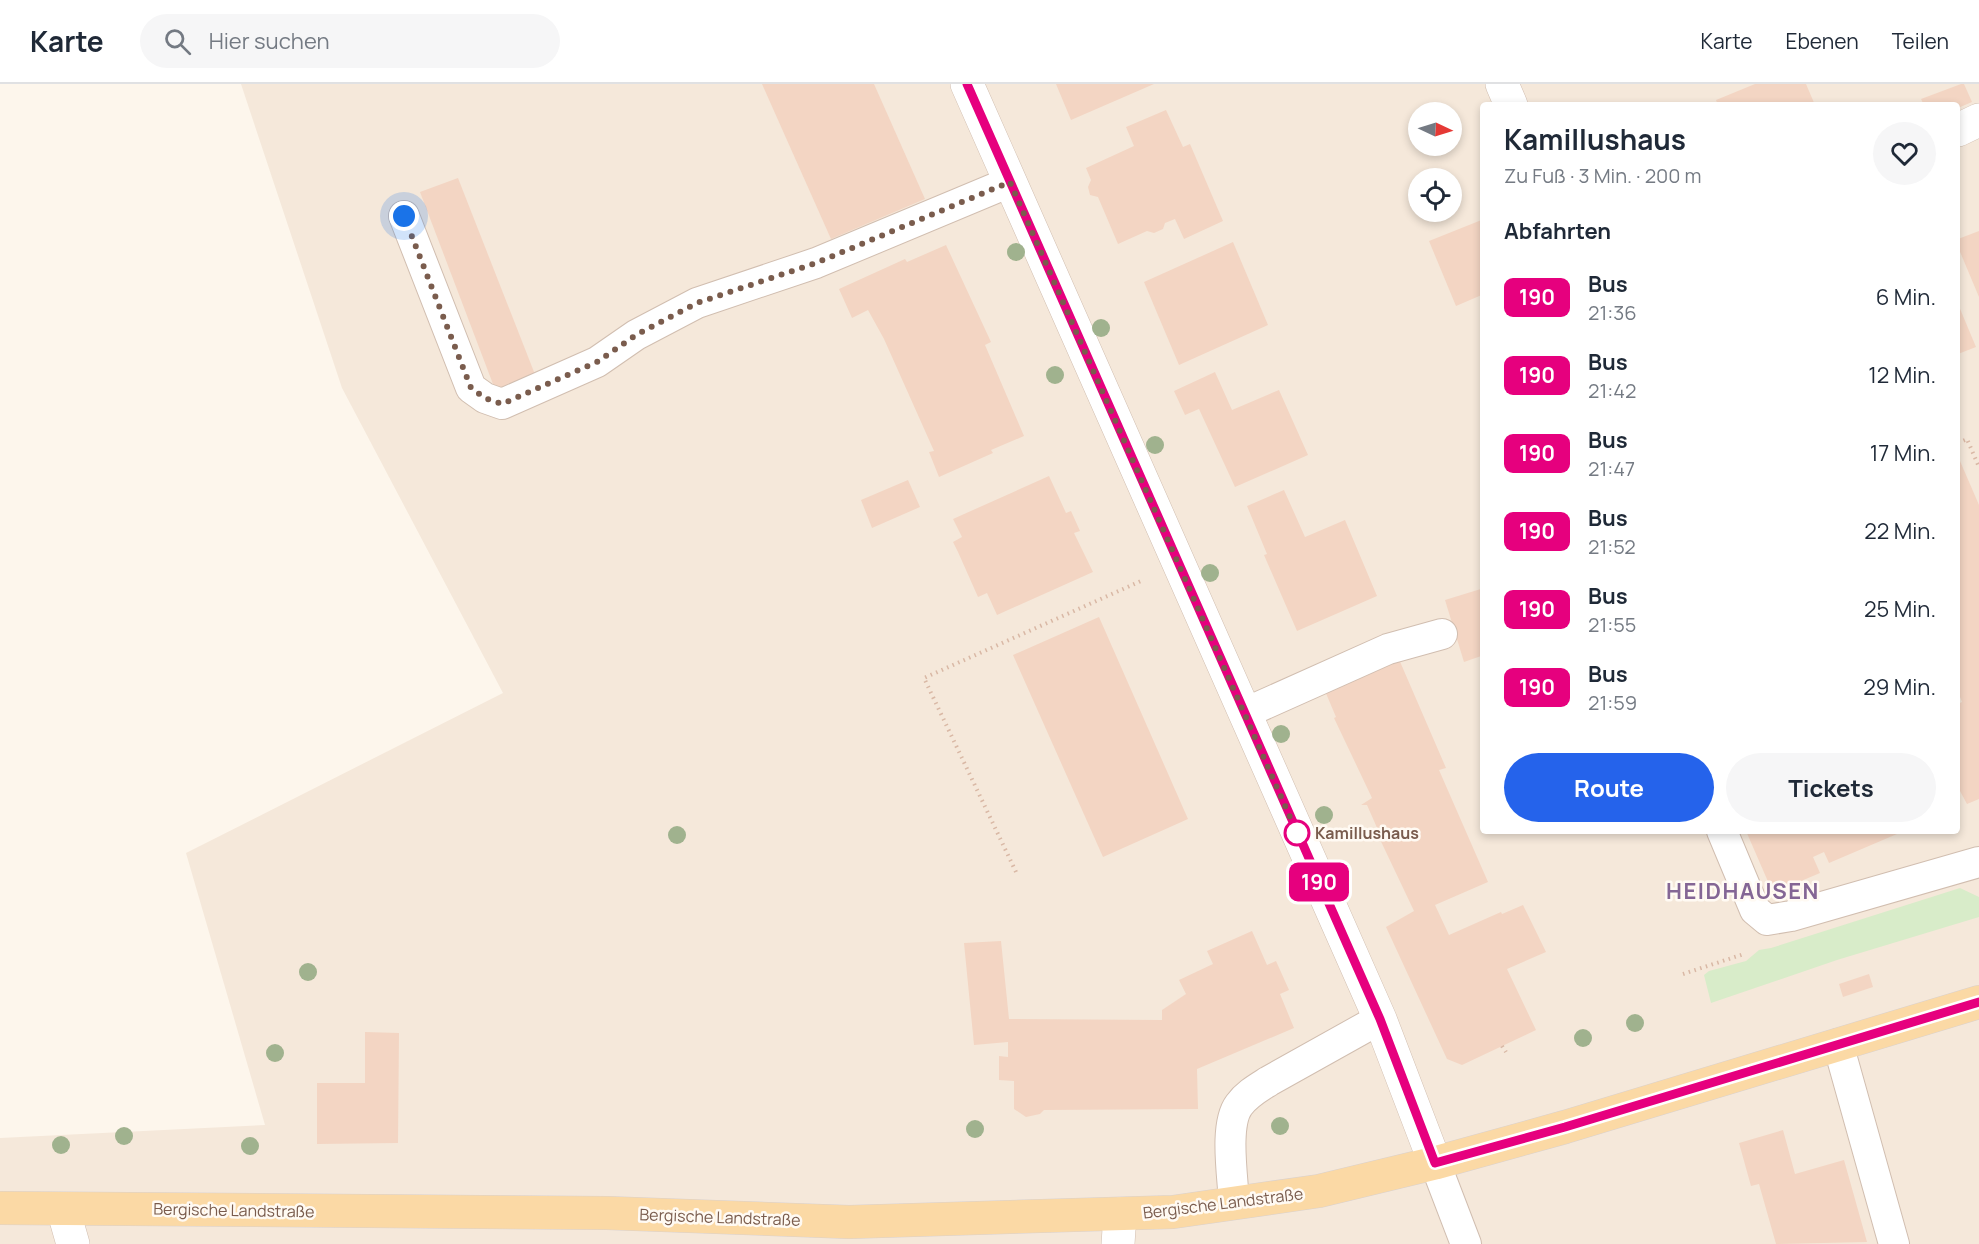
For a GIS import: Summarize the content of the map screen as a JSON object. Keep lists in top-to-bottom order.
{
  "streets": {
    "main road": ["Bergische Landstraße"]
  },
  "districts": ["HEIDHAUSEN"],
  "places": ["Kamillushaus"],
  "lines": ["bus line 190"],
  "north": "right",
  "page": {
    "header": "Karte",
    "search": "Hier suchen",
    "nav": ["Karte", "Ebenen", "Teilen"],
    "on_map": "190",
    "heading": [
      ["Kamillushaus", "Zu Fuß · 3 Min. · 200 m"],
      "Abfahrten"
    ],
    "list": [
      {
        "mark": "190",
        "name": "Bus",
        "note": "21:36",
        "value": "6 Min."
      },
      {
        "mark": "190",
        "name": "Bus",
        "note": "21:42",
        "value": "12 Min."
      },
      {
        "mark": "190",
        "name": "Bus",
        "note": "21:47",
        "value": "17 Min."
      },
      {
        "mark": "190",
        "name": "Bus",
        "note": "21:52",
        "value": "22 Min."
      },
      {
        "mark": "190",
        "name": "Bus",
        "note": "21:55",
        "value": "25 Min."
      },
      {
        "mark": "190",
        "name": "Bus",
        "note": "21:59",
        "value": "29 Min."
      }
    ],
    "buttons": ["Route", "Tickets"]
  }
}
